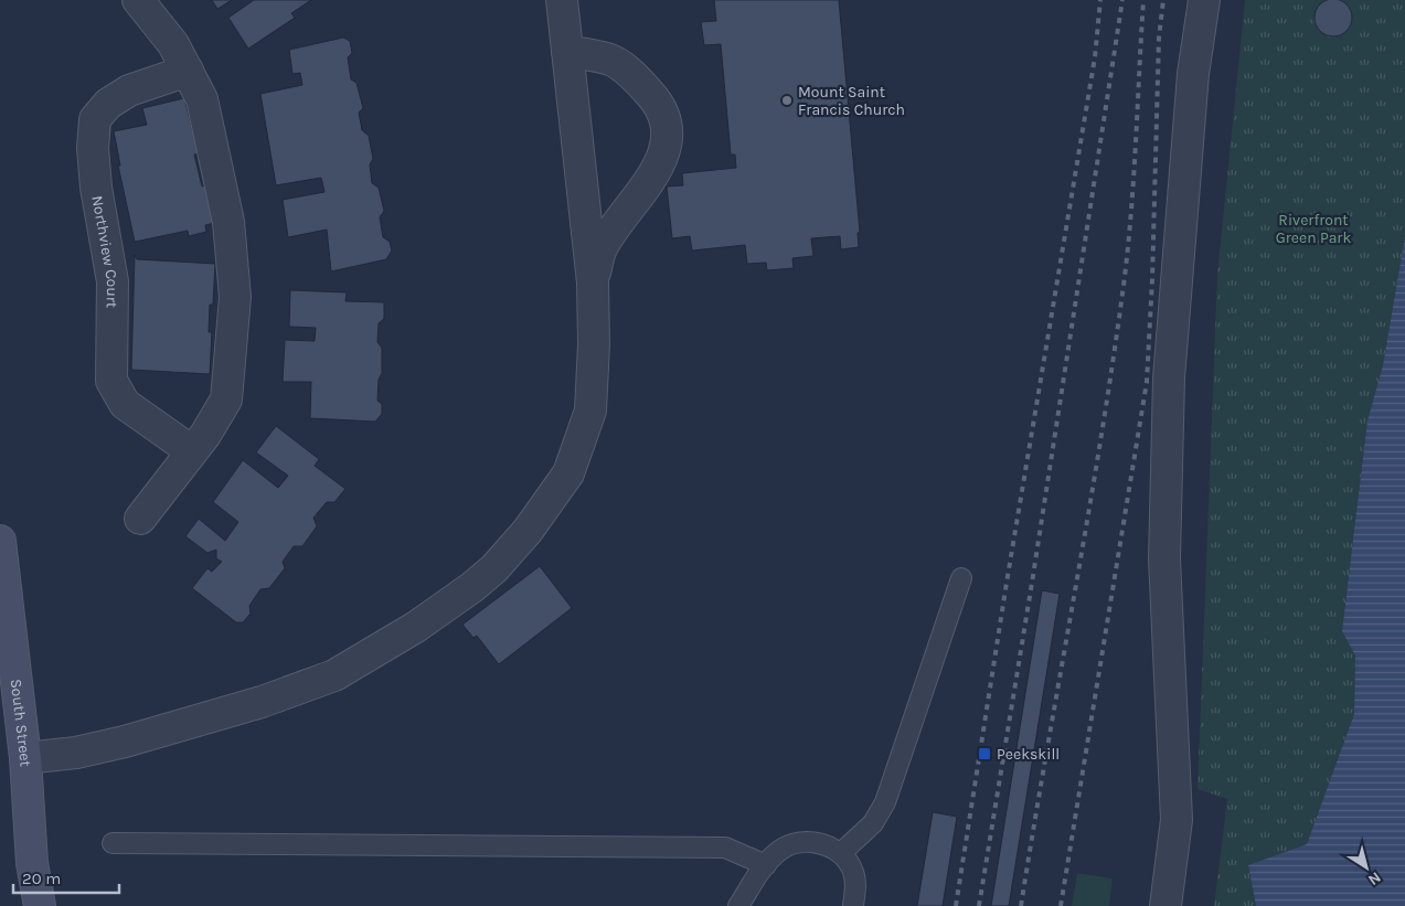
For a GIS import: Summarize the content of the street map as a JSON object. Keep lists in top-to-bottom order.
{
  "streets": {
    "street": ["Northview Court", "South Street"]
  },
  "parks": ["Riverfront Green Park"],
  "places": {
    "other": ["Mount Saint Francis Church"],
    "transit": ["Peekskill"]
  },
  "scale_bar": "20 m",
  "north": "bottom right"
}
